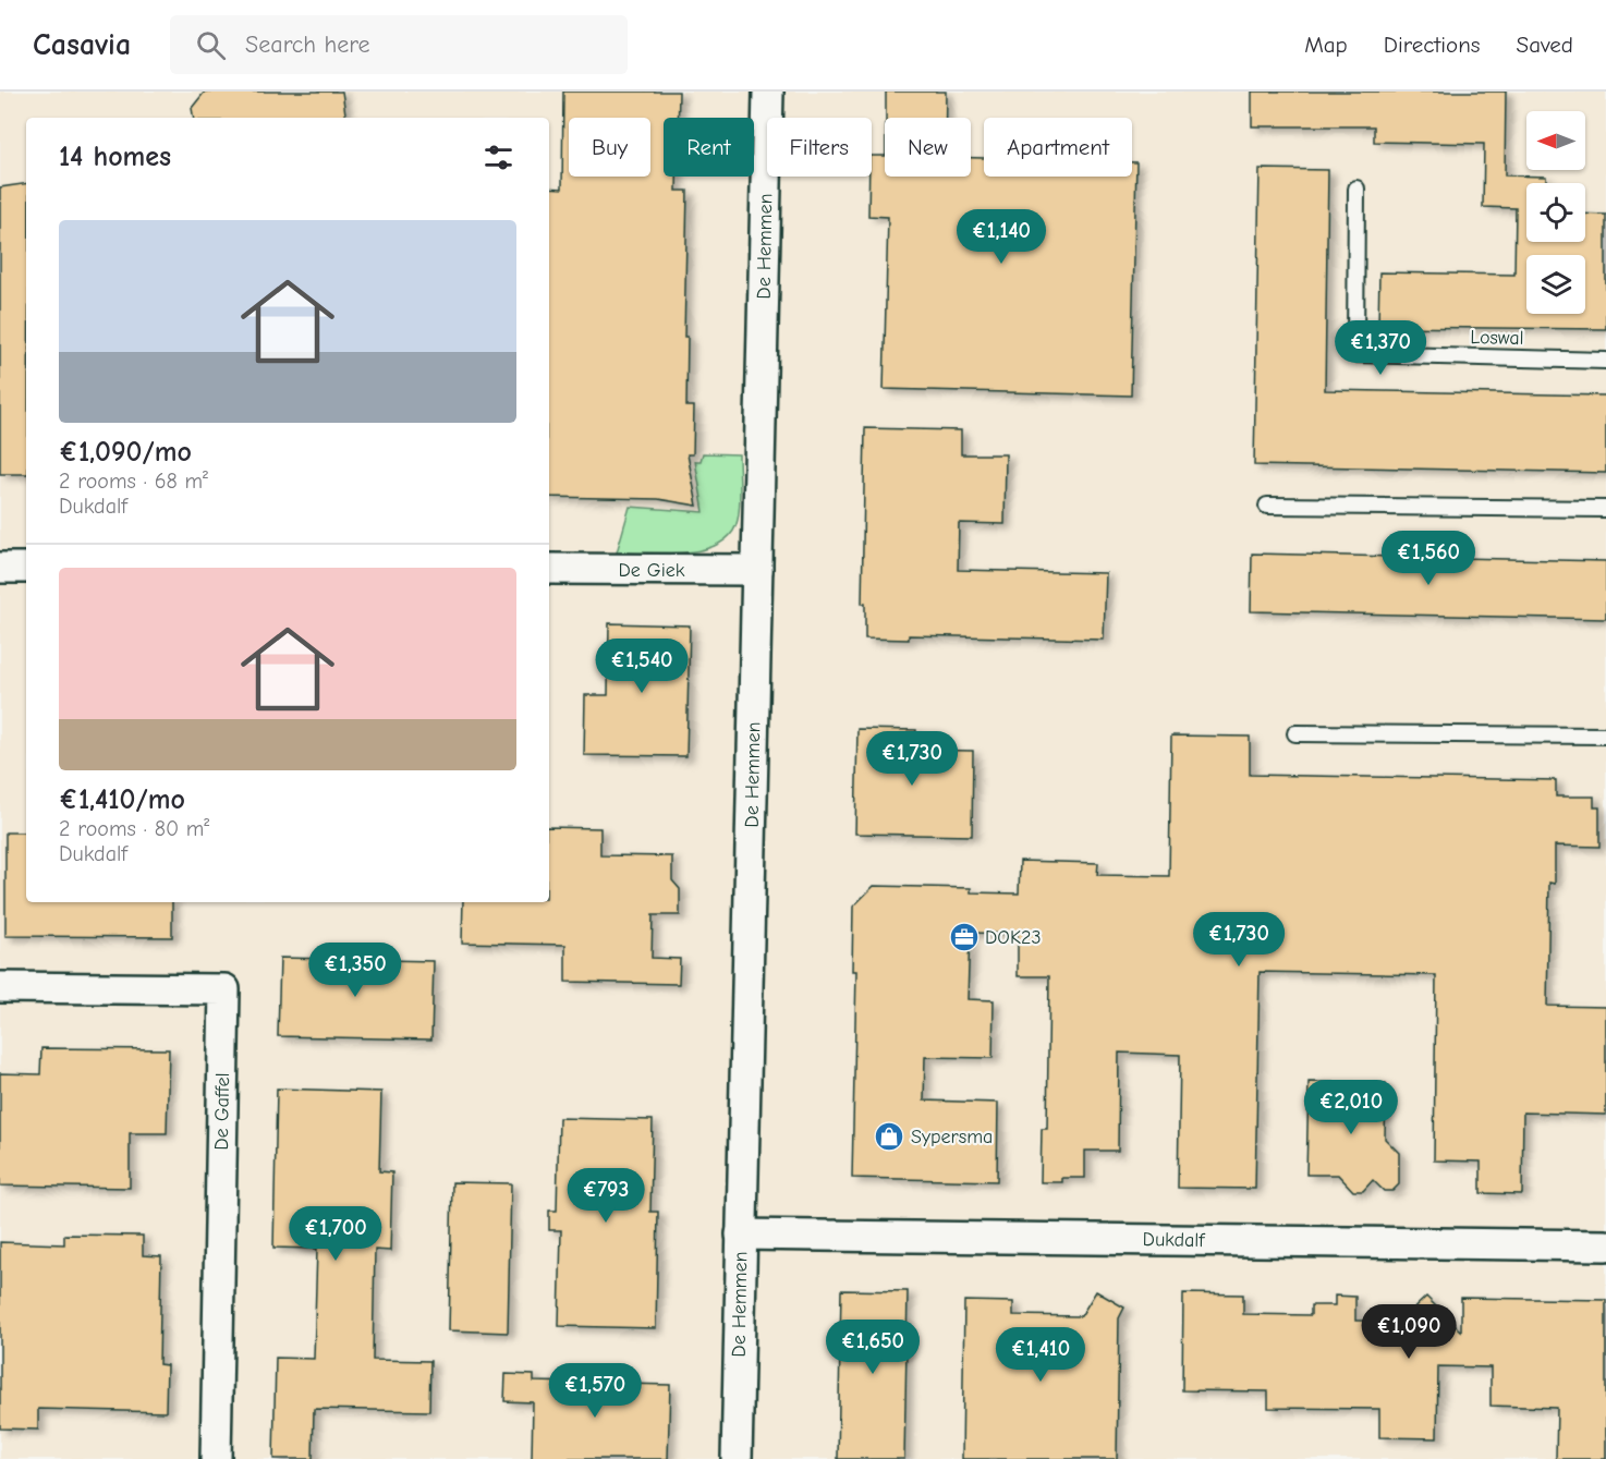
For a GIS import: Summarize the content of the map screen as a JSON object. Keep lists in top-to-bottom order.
{
  "streets": {
    "street": [
      "De Hemmen",
      "De Giek",
      "De Gaffel",
      "Dukdalf"
    ],
    "lane": ["Loswal"]
  },
  "crossings": [
    ["De Hemmen", "De Giek"],
    ["De Hemmen", "Dukdalf"]
  ],
  "places": {
    "office": ["DOK23"],
    "shop": ["Sypersma"]
  },
  "north": "left",
  "page": {
    "header": "Casavia",
    "search": "Search here",
    "nav": ["Map", "Directions", "Saved"],
    "chip": [
      "Buy",
      "Rent",
      "Filters",
      "New",
      "Apartment"
    ],
    "heading": "14 homes",
    "list": [
      {
        "name": "€1,090/mo",
        "note": "2 rooms · 68 m² · Dukdalf"
      },
      {
        "name": "€1,410/mo",
        "note": "2 rooms · 80 m² · Dukdalf"
      }
    ],
    "price": [
      "€1,140",
      "€1,370",
      "€1,560",
      "€1,540",
      "€1,730",
      "€1,730",
      "€1,350",
      "€2,010",
      "€793",
      "€1,700",
      "€1,090",
      "€1,650",
      "€1,410",
      "€1,570"
    ]
  }
}
